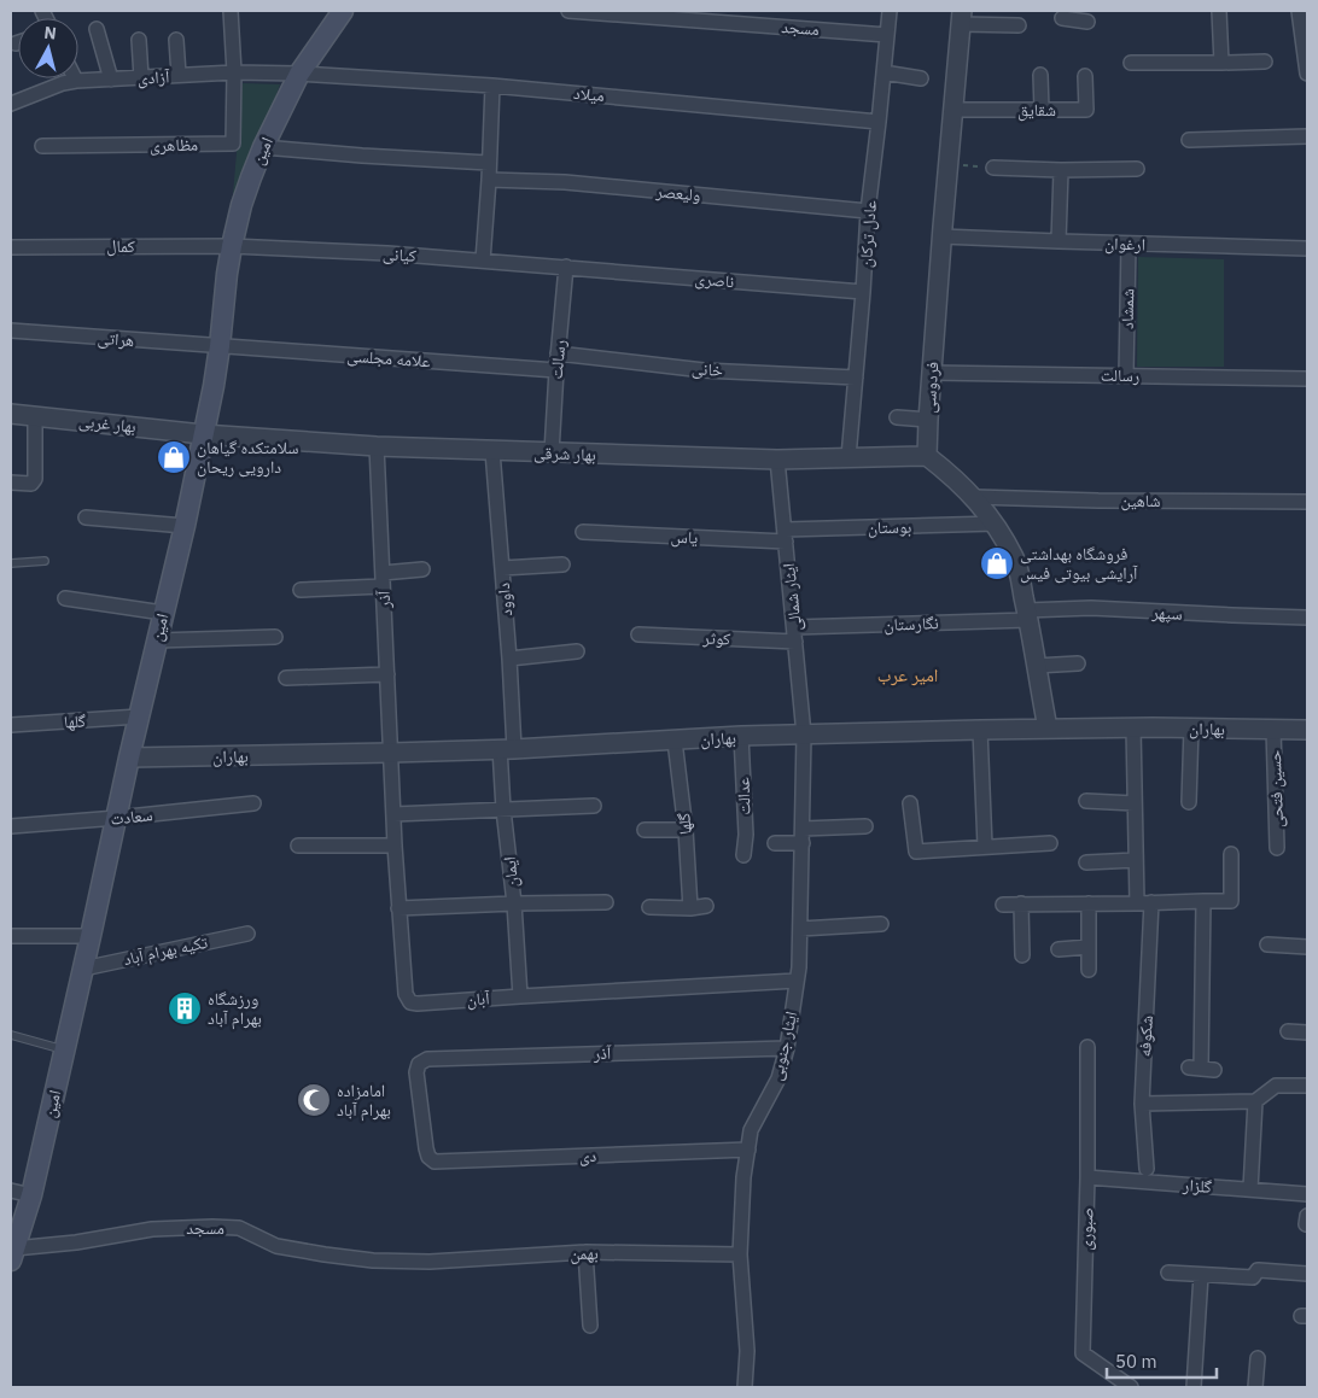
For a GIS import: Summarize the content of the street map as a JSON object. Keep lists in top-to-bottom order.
{
  "streets": {
    "main road": ["امین"],
    "street": [
      "مسجد",
      "آزادی",
      "میلاد",
      "شقایق",
      "مظاهری",
      "ولیعصر",
      "عادل ترکان",
      "ارغوان",
      "کمال",
      "کیانی",
      "ناصری",
      "شمشاد",
      "هراتی",
      "علامه مجلسی",
      "رسالت",
      "خانی",
      "فردوسی",
      "بهار غربی",
      "بهار شرقی",
      "شاهین",
      "بوستان",
      "یاس",
      "ایثار شمالی",
      "آذر",
      "داوود",
      "سپهر",
      "نگارستان",
      "کوثر",
      "گلها",
      "بهاران",
      "حسین فتحی",
      "عدالت",
      "سعادت",
      "ایمان",
      "تکیه بهرام آباد",
      "آبان",
      "شکوفه",
      "ایثار جنوبی",
      "دی",
      "گلزار",
      "صبوری",
      "بهمن"
    ]
  },
  "crossings": [
    ["مسجد", "امین"],
    ["مسجد", "عادل ترکان"],
    ["مسجد", "بهمن"],
    ["آزادی", "میلاد"],
    ["آزادی", "مظاهری"],
    ["آزادی", "امین"],
    ["میلاد", "امین"],
    ["میلاد", "عادل ترکان"],
    ["شقایق", "فردوسی"],
    ["امین", "کمال"],
    ["امین", "کیانی"],
    ["امین", "هراتی"],
    ["امین", "علامه مجلسی"],
    ["امین", "بهار غربی"],
    ["امین", "بهار شرقی"],
    ["امین", "گلها"],
    ["امین", "بهاران"],
    ["امین", "سعادت"],
    ["امین", "تکیه بهرام آباد"],
    ["ولیعصر", "عادل ترکان"],
    ["عادل ترکان", "ناصری"],
    ["عادل ترکان", "خانی"],
    ["عادل ترکان", "بهار شرقی"],
    ["ارغوان", "شمشاد"],
    ["ارغوان", "فردوسی"],
    ["کمال", "کیانی"],
    ["کیانی", "ناصری"],
    ["کیانی", "رسالت"],
    ["ناصری", "رسالت"],
    ["شمشاد", "رسالت"],
    ["هراتی", "علامه مجلسی"],
    ["علامه مجلسی", "رسالت"],
    ["رسالت", "خانی"],
    ["رسالت", "فردوسی"],
    ["رسالت", "بهار شرقی"],
    ["فردوسی", "بهار شرقی"],
    ["بهار غربی", "بهار شرقی"],
    ["بهار شرقی", "ایثار شمالی"],
    ["بهار شرقی", "آذر"],
    ["بهار شرقی", "داوود"],
    ["بوستان", "یاس"],
    ["بوستان", "ایثار شمالی"],
    ["یاس", "ایثار شمالی"],
    ["ایثار شمالی", "نگارستان"],
    ["ایثار شمالی", "کوثر"],
    ["ایثار شمالی", "بهاران"],
    ["ایثار شمالی", "ایثار جنوبی"],
    ["آذر", "بهاران"],
    ["آذر", "آبان"],
    ["آذر", "ایثار جنوبی"],
    ["آذر", "دی"],
    ["داوود", "بهاران"],
    ["داوود", "ایمان"],
    ["سپهر", "نگارستان"],
    ["نگارستان", "کوثر"],
    ["گلها", "بهاران"],
    ["بهاران", "حسین فتحی"],
    ["بهاران", "عدالت"],
    ["بهاران", "ایمان"],
    ["بهاران", "آبان"],
    ["بهاران", "ایثار جنوبی"],
    ["ایمان", "آبان"],
    ["آبان", "ایثار جنوبی"],
    ["ایثار جنوبی", "دی"],
    ["ایثار جنوبی", "بهمن"],
    ["گلزار", "صبوری"]
  ],
  "districts": ["امیر عرب"],
  "places": {
    "shop": ["سلامتکده گیاهان دارویی ریحان", "فروشگاه بهداشتی آرایشی بیوتی فیس"],
    "building": ["ورزشگاه بهرام آباد"],
    "mosque": ["امامزاده بهرام آباد"]
  },
  "scale_bar": "50 m",
  "north": "top"
}
